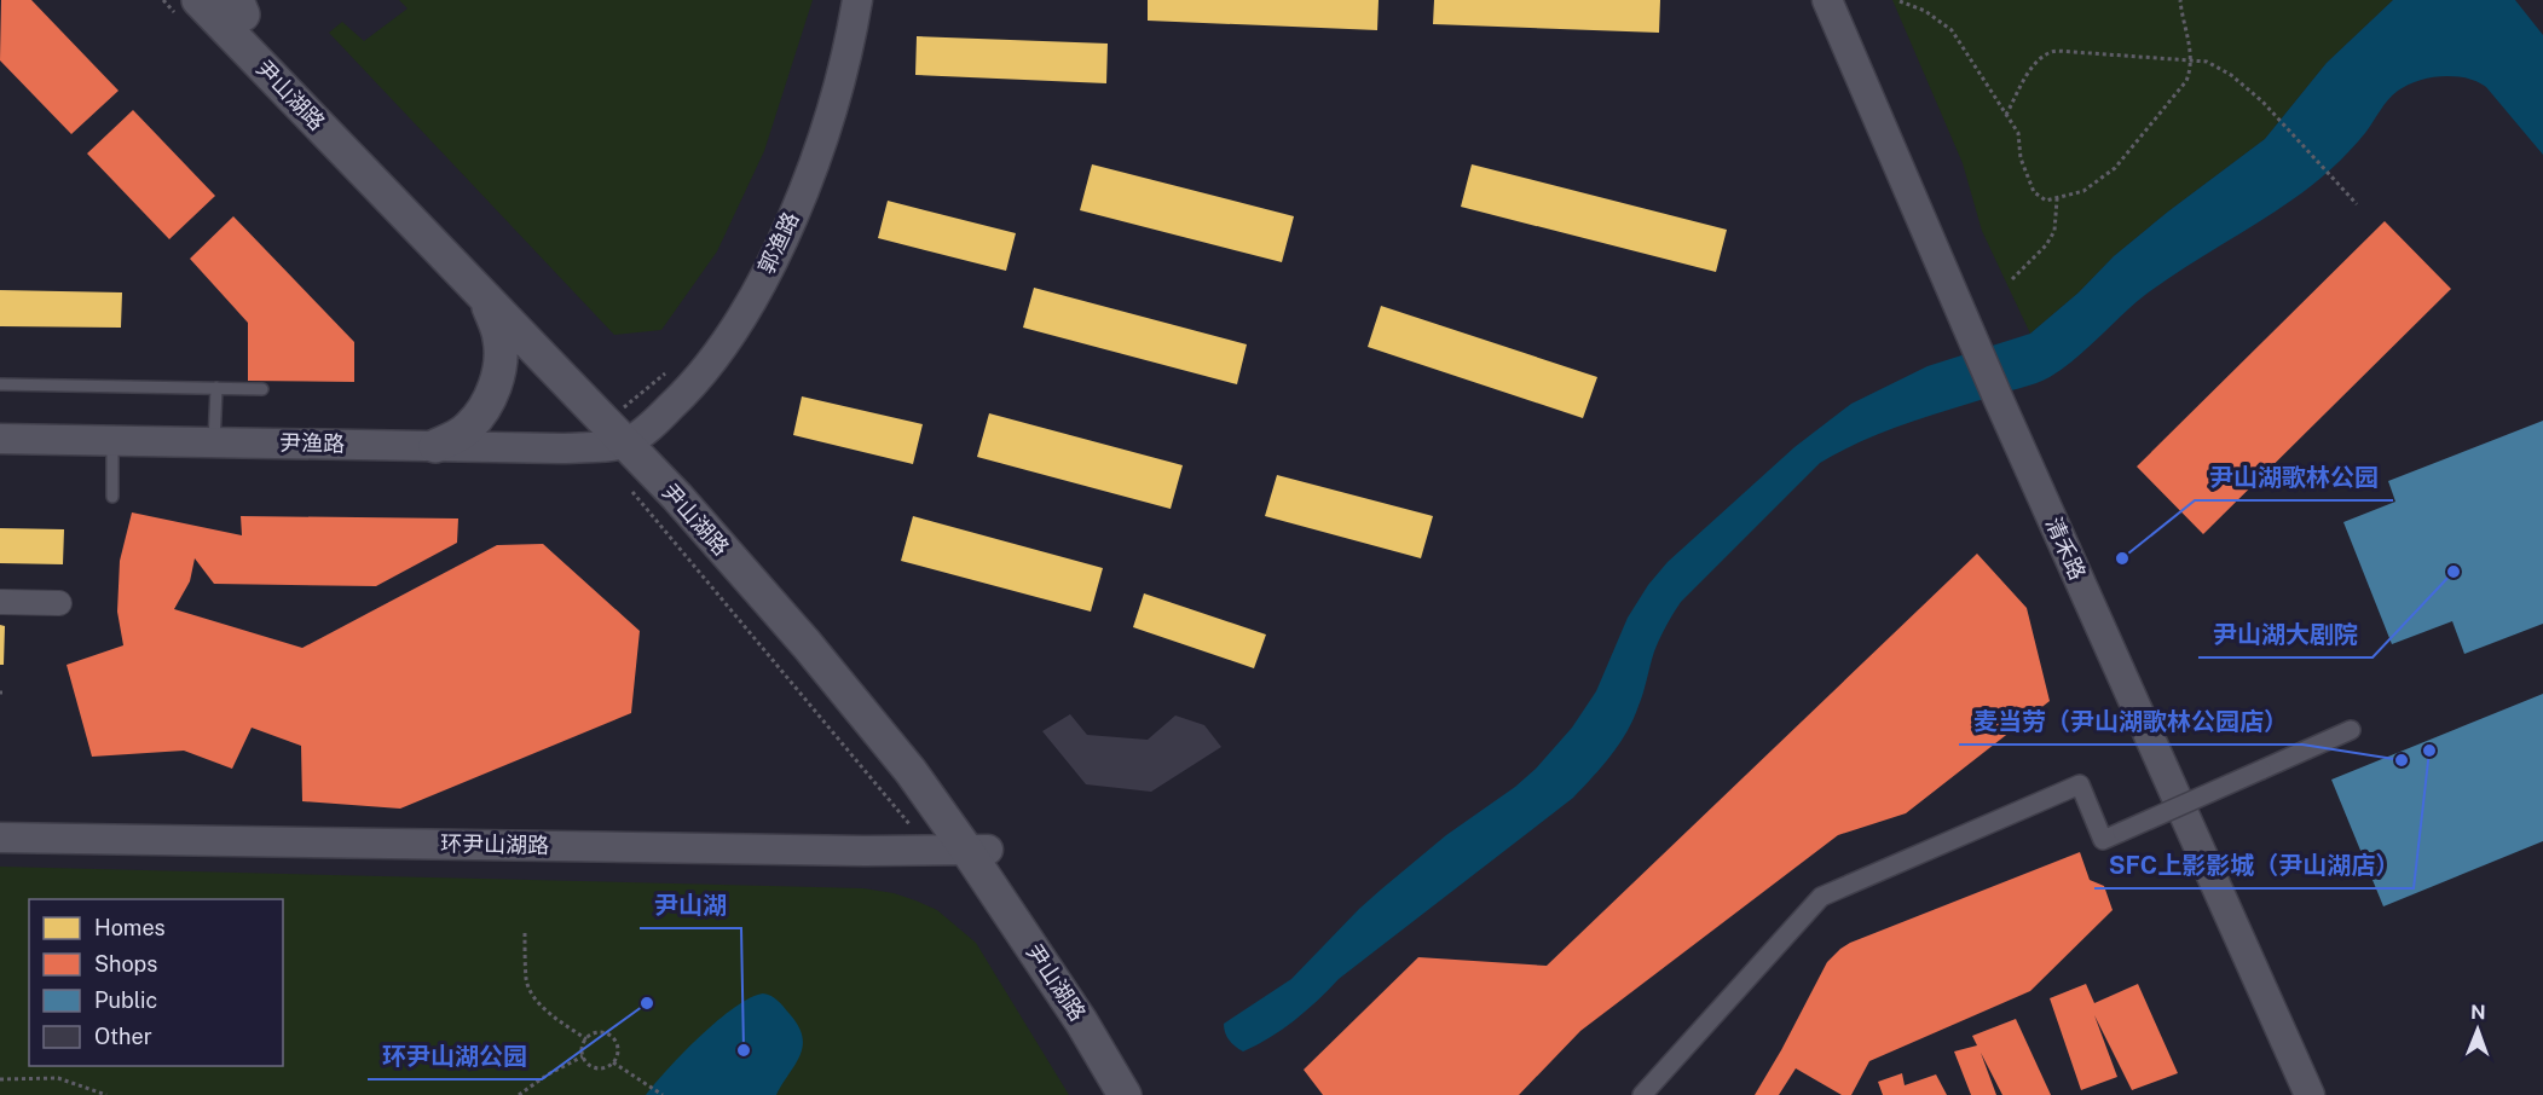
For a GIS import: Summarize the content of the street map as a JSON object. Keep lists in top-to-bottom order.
{
  "streets": {
    "main road": ["尹山湖路"],
    "street": [
      "郭渔路",
      "尹渔路",
      "清禾路",
      "环尹山湖路"
    ]
  },
  "crossings": [
    ["尹山湖路", "郭渔路"],
    ["尹山湖路", "尹渔路"],
    ["尹山湖路", "环尹山湖路"],
    ["郭渔路", "尹渔路"]
  ],
  "places": [
    "尹山湖歌林公园",
    "尹山湖大剧院",
    "SFC上影影城（尹山湖店）",
    "麦当劳（尹山湖歌林公园店）",
    "环尹山湖公园",
    "尹山湖"
  ],
  "legend": [
    "Homes",
    "Shops",
    "Public",
    "Other"
  ],
  "north": "top"
}
